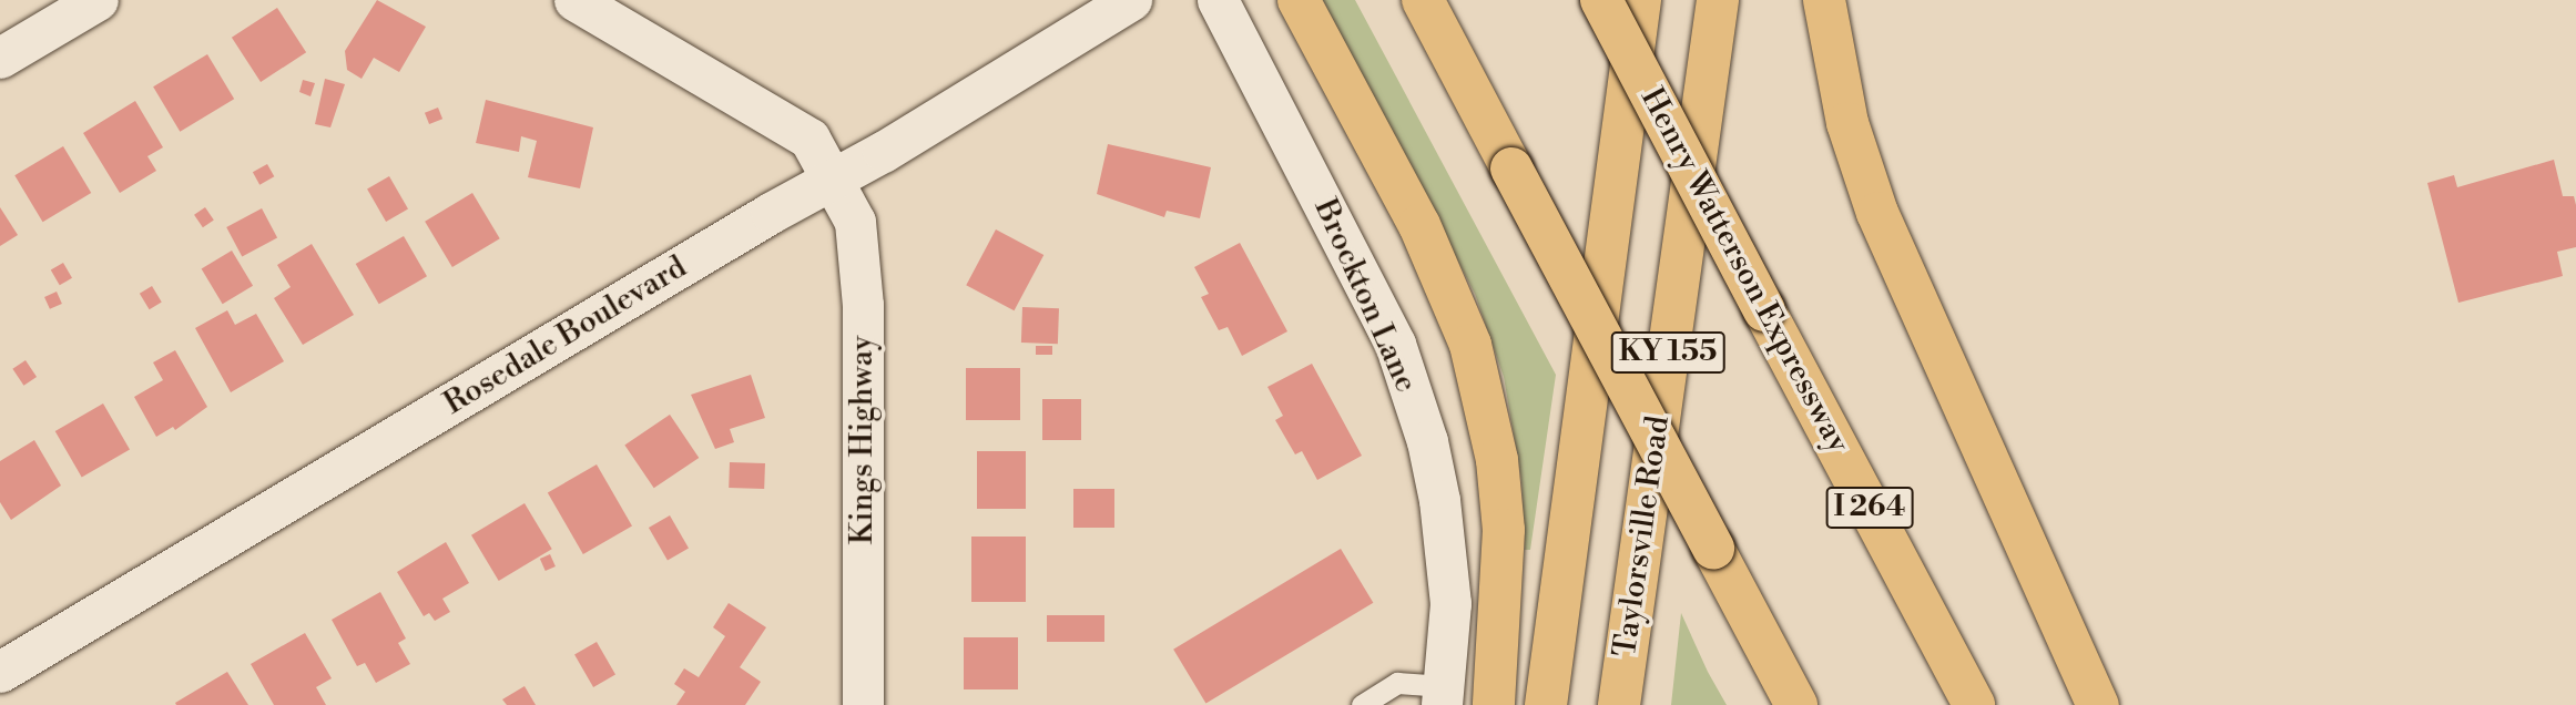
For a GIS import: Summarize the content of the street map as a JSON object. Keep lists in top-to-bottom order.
{
  "streets": {
    "main road": [
      "Henry Watterson Expressway",
      "KY 155",
      "I 264",
      "Taylorsville Road"
    ],
    "street": ["Brockton Lane", "Rosedale Boulevard", "Kings Highway"]
  },
  "crossings": [
    ["Rosedale Boulevard", "Kings Highway"]
  ]
}
